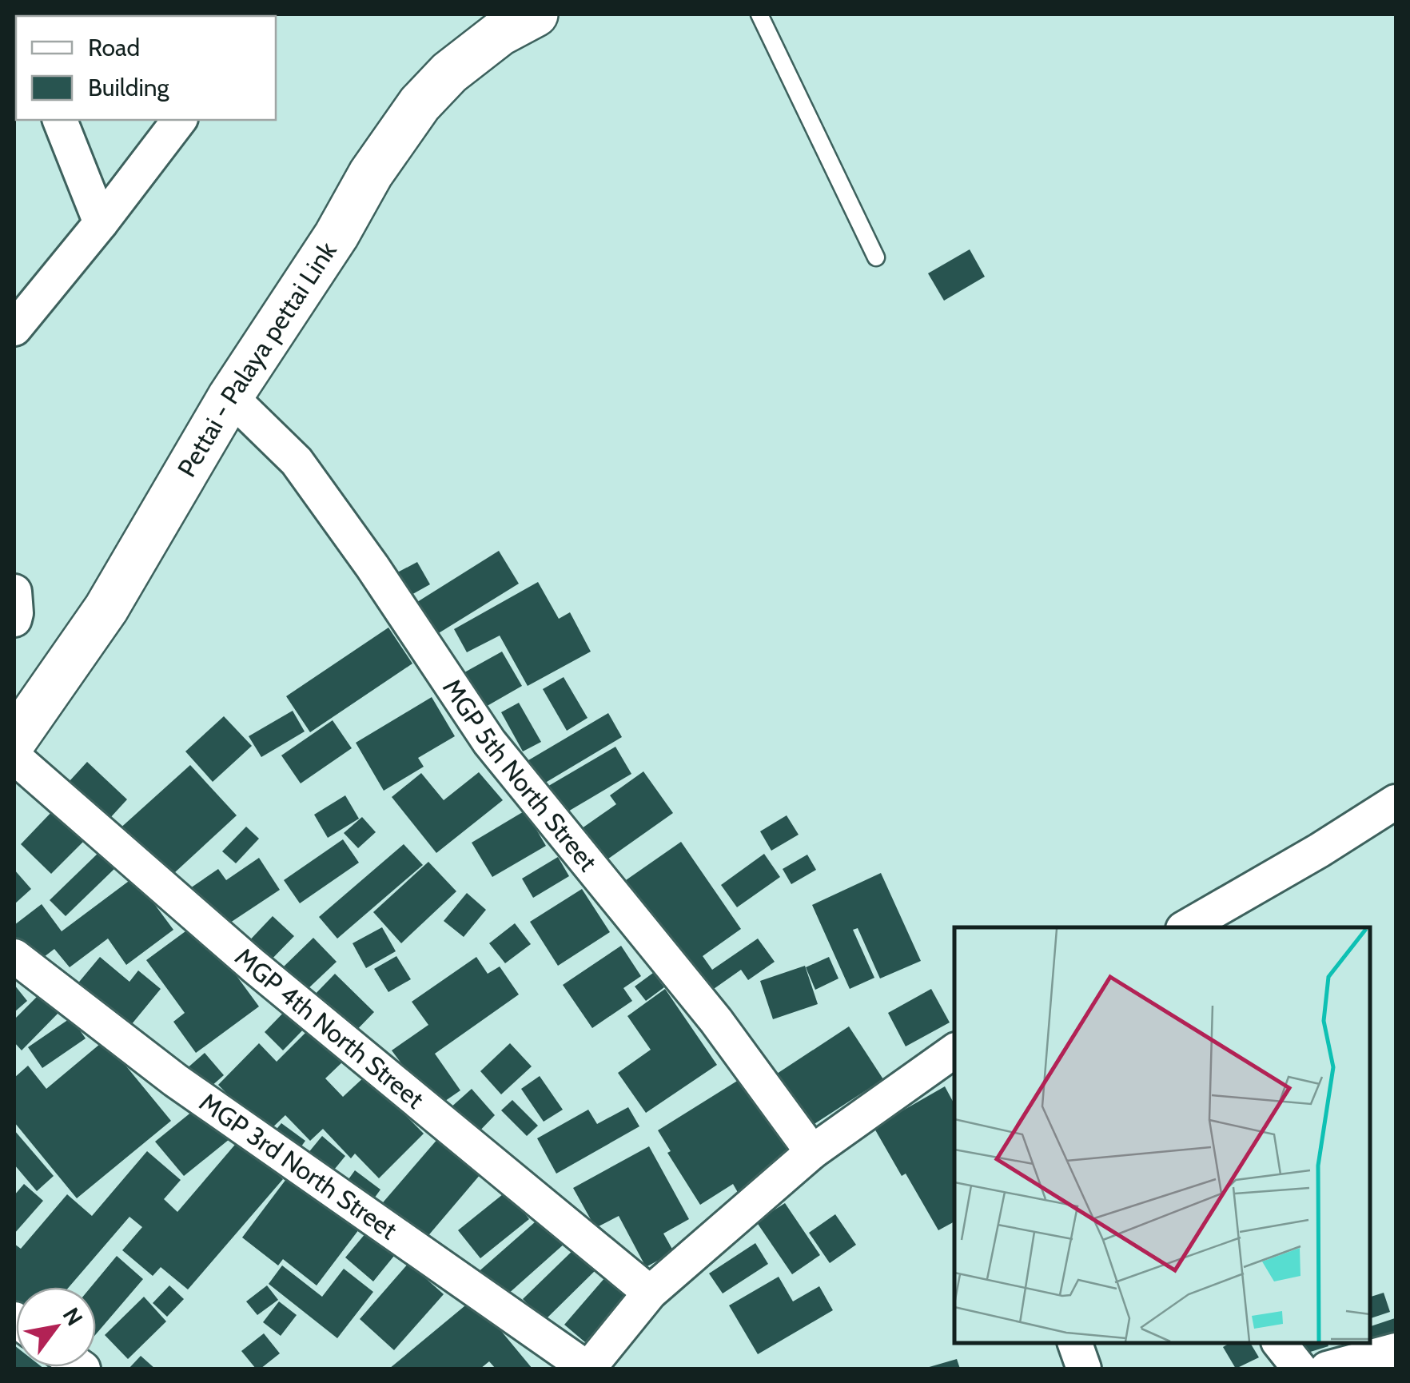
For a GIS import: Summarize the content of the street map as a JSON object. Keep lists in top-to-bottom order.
{
  "streets": {
    "street": [
      "Pettai - Palaya pettai Link",
      "MGP 5th North Street",
      "MGP 4th North Street",
      "MGP 3rd North Street"
    ]
  },
  "crossings": [
    ["Pettai - Palaya pettai Link", "MGP 5th North Street"]
  ],
  "legend": ["Road", "Building"],
  "north": "top right"
}
